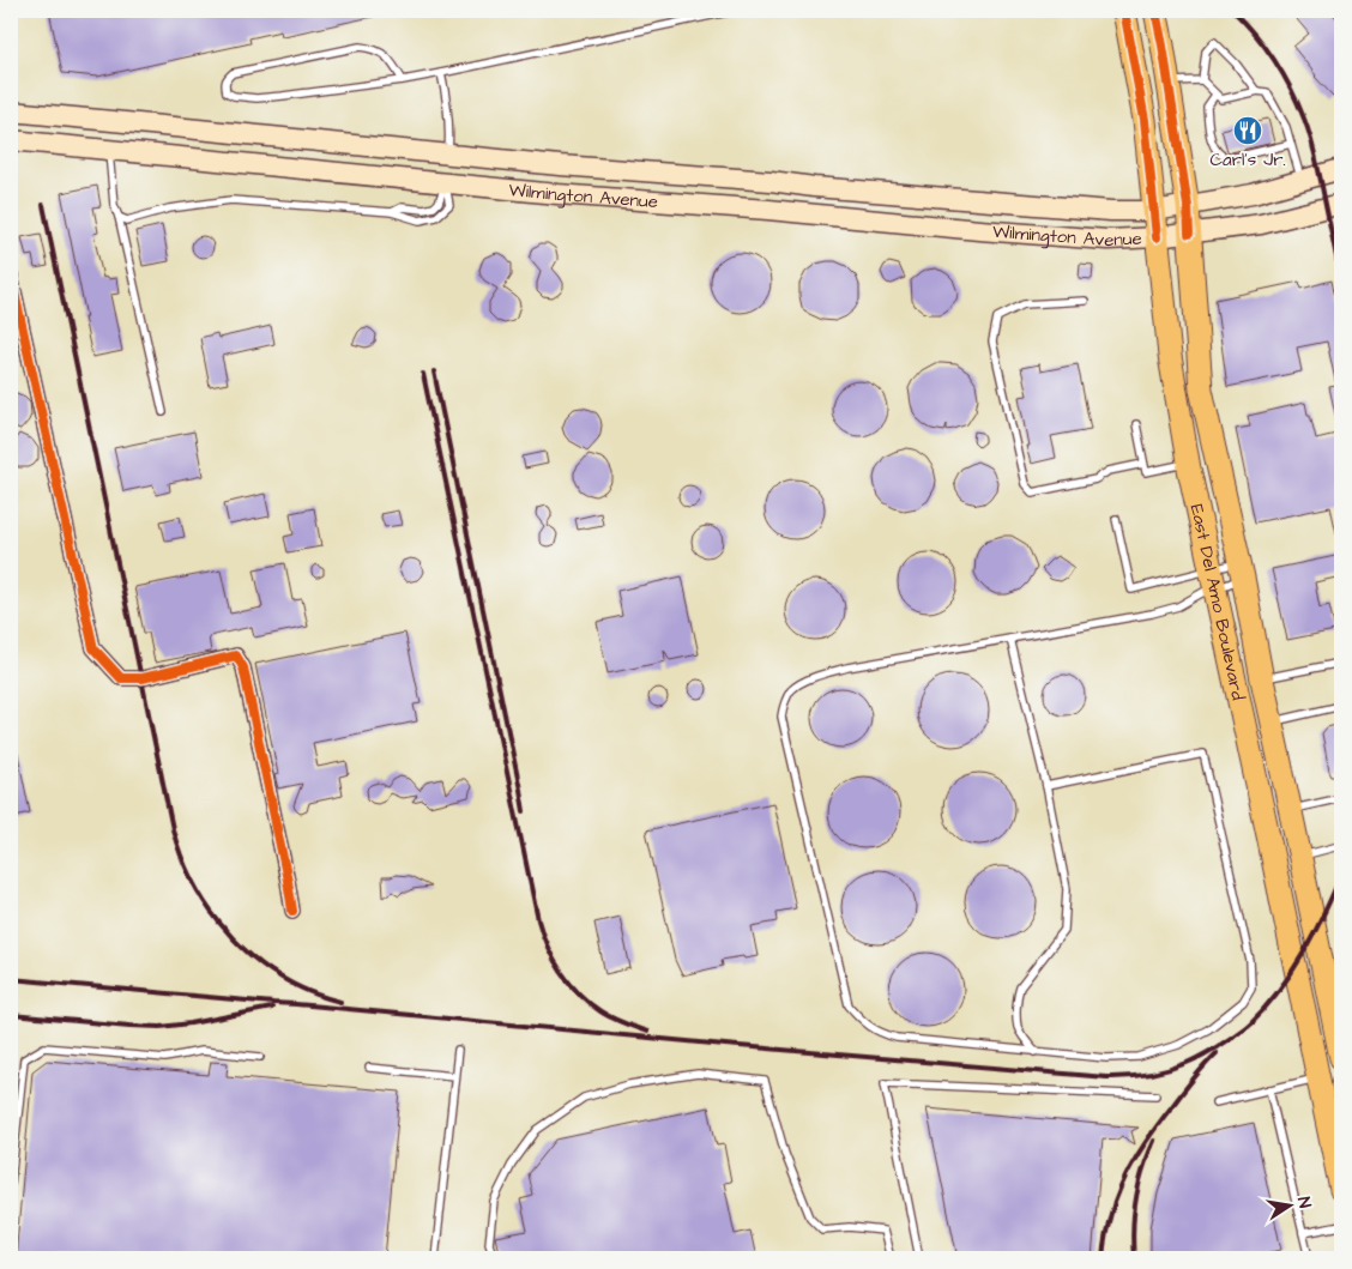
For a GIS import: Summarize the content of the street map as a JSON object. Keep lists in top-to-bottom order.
{
  "streets": {
    "main road": ["Wilmington Avenue", "East Del Amo Boulevard"]
  },
  "crossings": [
    ["Wilmington Avenue", "East Del Amo Boulevard"]
  ],
  "places": {
    "restaurant": ["Carl's Jr."]
  },
  "north": "right"
}
